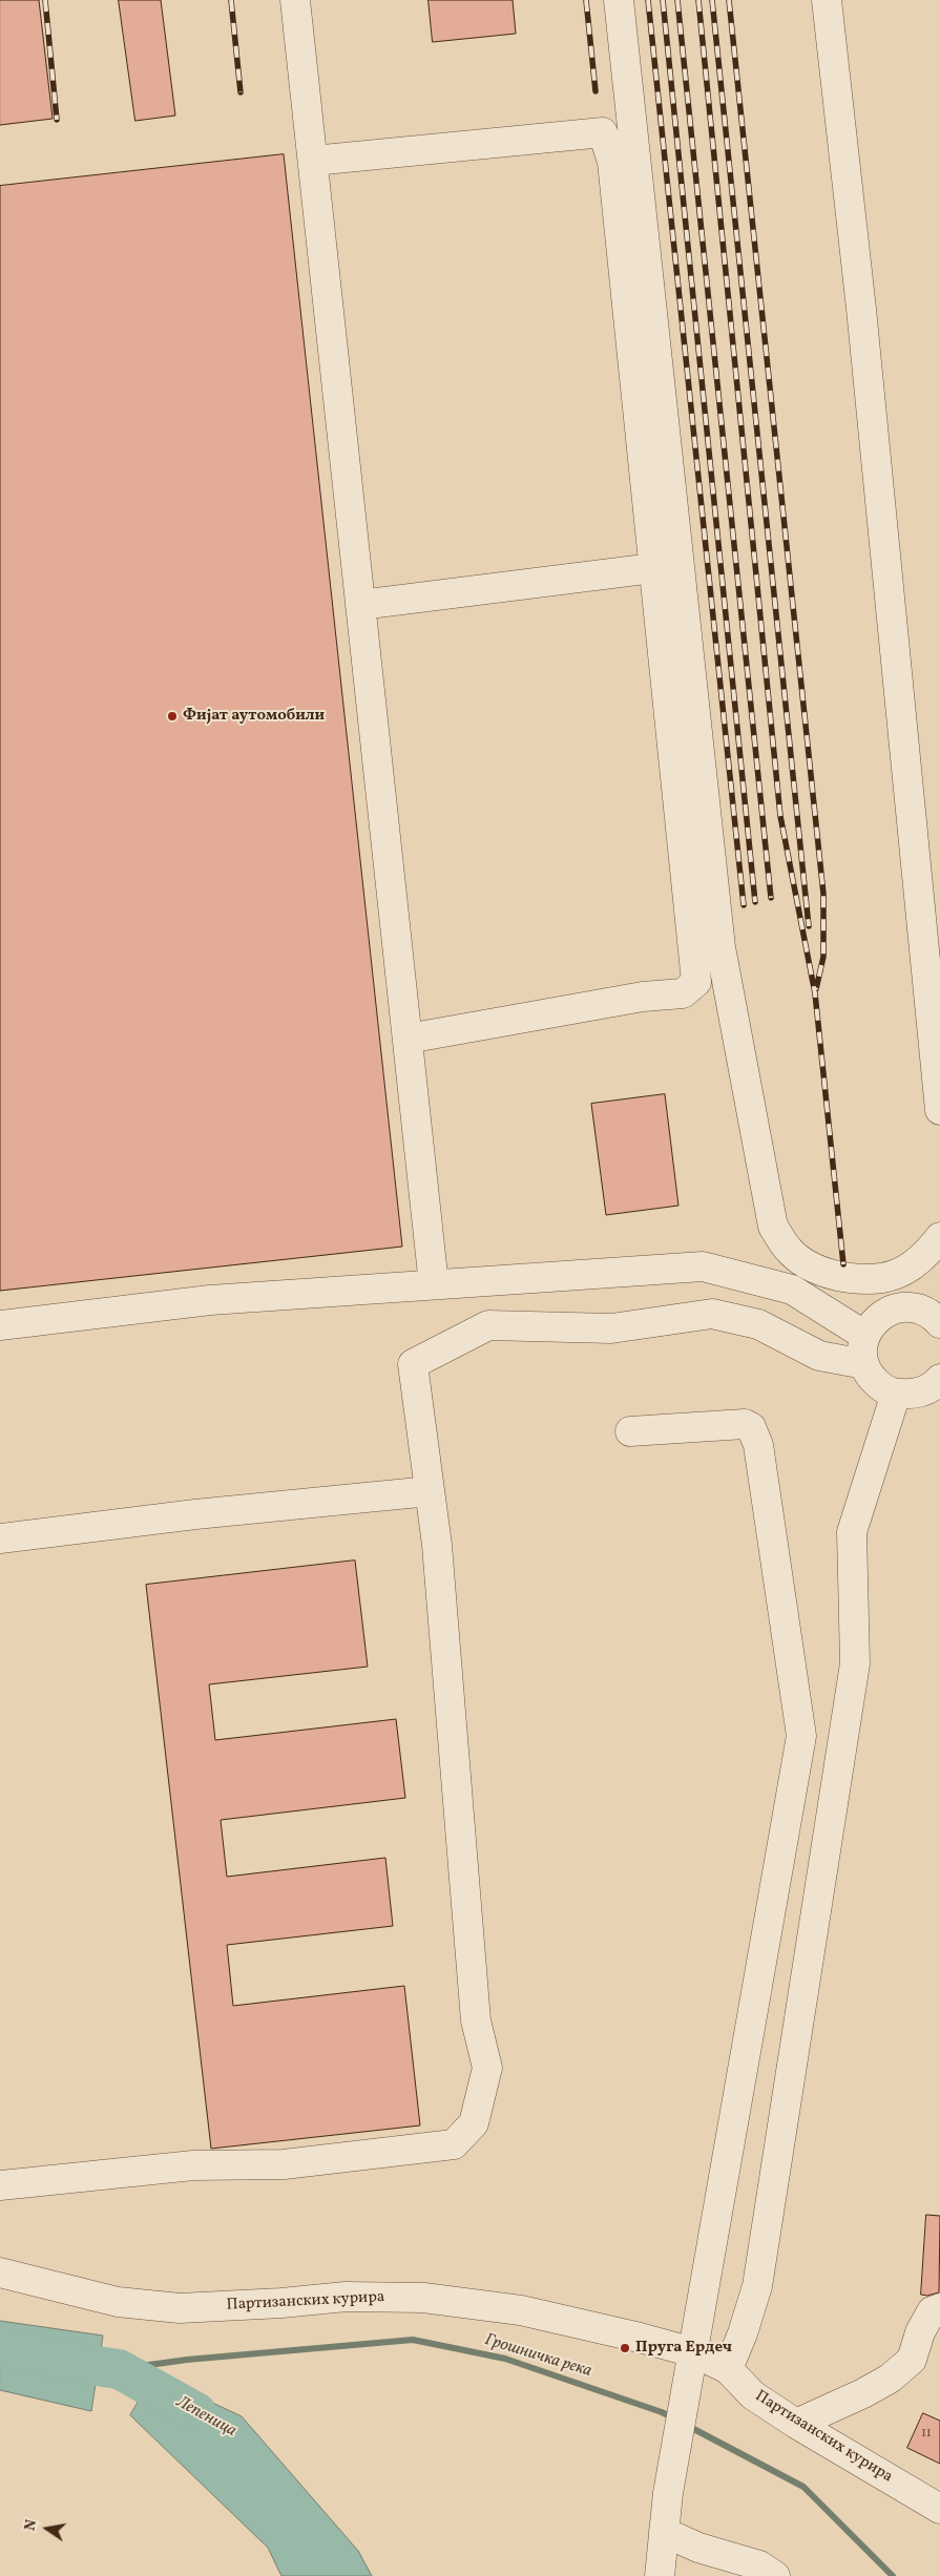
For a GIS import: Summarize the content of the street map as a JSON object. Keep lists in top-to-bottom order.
{
  "streets": {
    "street": ["Партизанских курира"]
  },
  "water": ["Грошничка река", "Лепеница"],
  "places": ["Фијат аутомобили", "Пруга Ердеч"],
  "house_numbers": ["11"],
  "north": "left"
}
